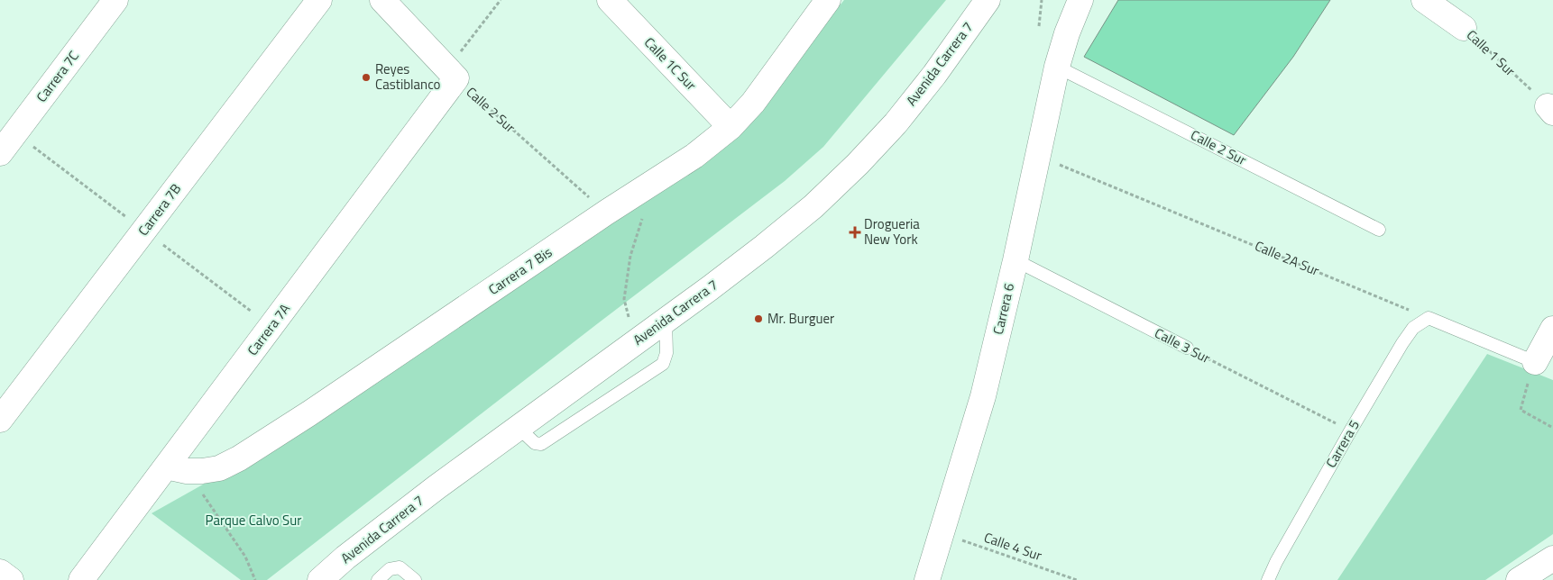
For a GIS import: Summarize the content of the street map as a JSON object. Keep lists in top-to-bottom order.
{
  "streets": {
    "street": [
      "Calle 1 Sur",
      "Calle 1C Sur",
      "Avenida Carrera 7",
      "Carrera 7C",
      "Carrera 7B",
      "Carrera 7 Bis",
      "Carrera 6",
      "Carrera 7A"
    ],
    "lane": ["Calle 2 Sur", "Calle 3 Sur", "Carrera 5"],
    "path": ["Calle 2A Sur", "Calle 4 Sur"]
  },
  "crossings": [
    ["Calle 1C Sur", "Carrera 7 Bis"],
    ["Calle 2 Sur", "Carrera 7 Bis"],
    ["Calle 2 Sur", "Carrera 6"],
    ["Calle 2 Sur", "Carrera 7A"],
    ["Calle 2A Sur", "Carrera 6"],
    ["Calle 2A Sur", "Carrera 5"],
    ["Carrera 7 Bis", "Carrera 7A"],
    ["Carrera 6", "Calle 3 Sur"],
    ["Carrera 6", "Calle 4 Sur"],
    ["Calle 3 Sur", "Carrera 5"]
  ],
  "parks": ["Parque Calvo Sur"],
  "places": {
    "other": ["Reyes Castiblanco", "Mr. Burguer"],
    "health": ["Drogueria New York"]
  }
}
